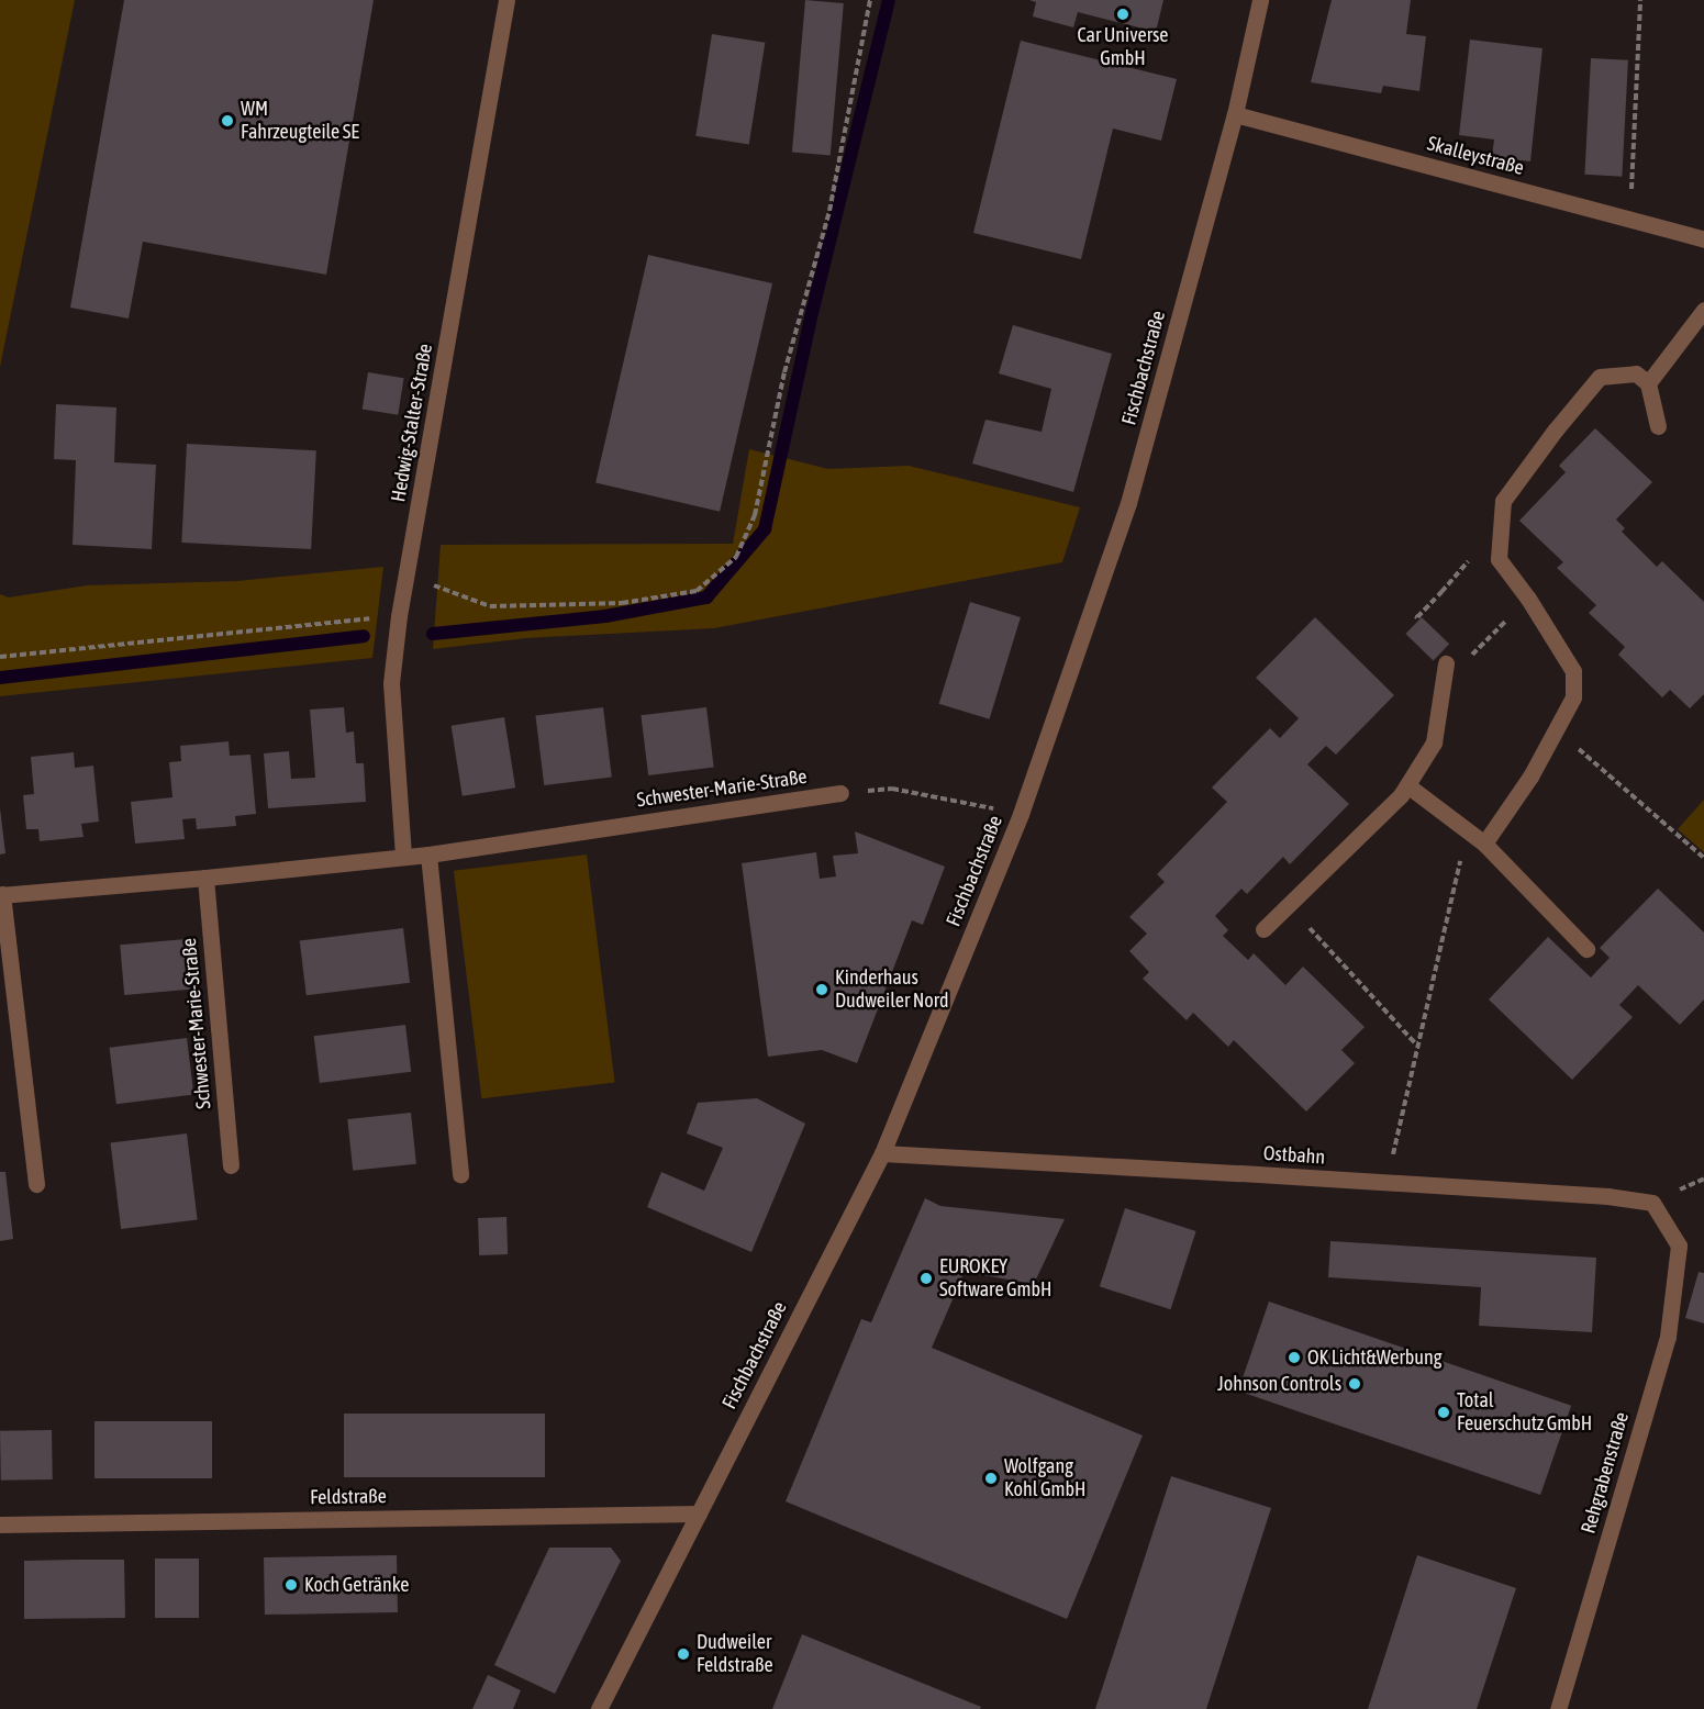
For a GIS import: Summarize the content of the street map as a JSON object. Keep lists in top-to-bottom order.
{
  "streets": {
    "street": [
      "Skalleystraße",
      "Fischbachstraße",
      "Hedwig-Stalter-Straße",
      "Schwester-Marie-Straße",
      "Ostbahn",
      "Rehgrabenstraße",
      "Feldstraße"
    ]
  },
  "crossings": [
    ["Skalleystraße", "Fischbachstraße"],
    ["Fischbachstraße", "Ostbahn"],
    ["Fischbachstraße", "Feldstraße"],
    ["Hedwig-Stalter-Straße", "Schwester-Marie-Straße"],
    ["Ostbahn", "Rehgrabenstraße"]
  ],
  "places": [
    "Car Universe GmbH",
    "WM Fahrzeugteile SE",
    "Kinderhaus Dudweiler Nord",
    "EUROKEY Software GmbH",
    "OK Licht&Werbung",
    "Johnson Controls",
    "Total Feuerschutz GmbH",
    "Wolfgang Kohl GmbH",
    "Koch Getränke",
    "Dudweiler Feldstraße"
  ]
}
